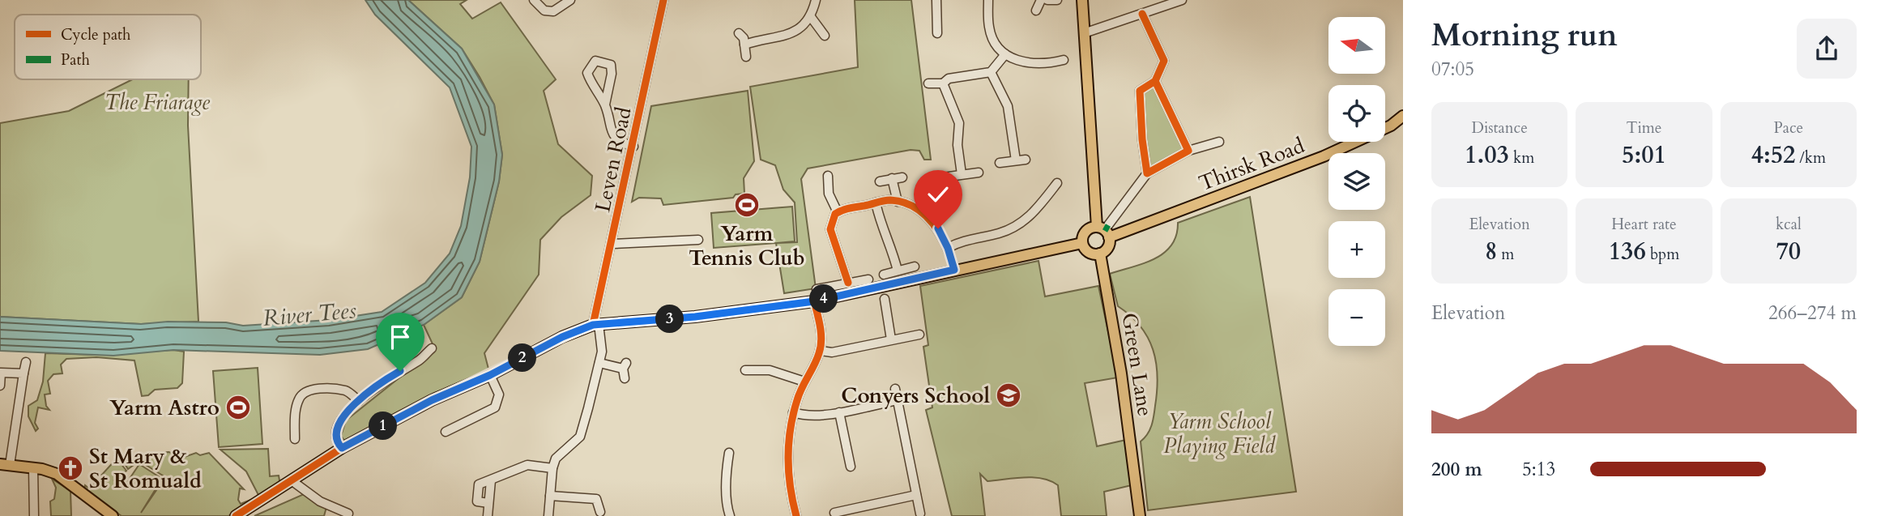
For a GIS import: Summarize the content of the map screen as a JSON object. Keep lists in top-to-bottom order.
{
  "streets": {
    "main road": ["Thirsk Road", "Green Lane"],
    "street": ["Leven Road"]
  },
  "crossings": [
    ["Thirsk Road", "Green Lane"]
  ],
  "water": ["River Tees"],
  "parks": ["The Friarage", "Yarm School Playing Field"],
  "places": {
    "sports": ["Yarm Tennis Club", "Yarm Astro"],
    "school or university": ["Conyers School"],
    "church": ["St Mary & St Romuald"]
  },
  "legend": ["Cycle path", "Path"],
  "north": "left",
  "page": {
    "heading": ["Morning run", "07:05"],
    "map_buttons": ["+", "−"],
    "stats": [
      ["Distance", "1.03 km"],
      ["Time", "5:01"],
      ["Pace", "4:52 /km"],
      ["Elevation", "8 m"],
      ["Heart rate", "136 bpm"],
      ["kcal", "70"]
    ],
    "pins": [
      "4",
      "3",
      "2",
      "1"
    ],
    "chart": ["Elevation", "266–274 m"],
    "list": [
      {
        "name": "200 m",
        "note": "5:13"
      }
    ]
  }
}
